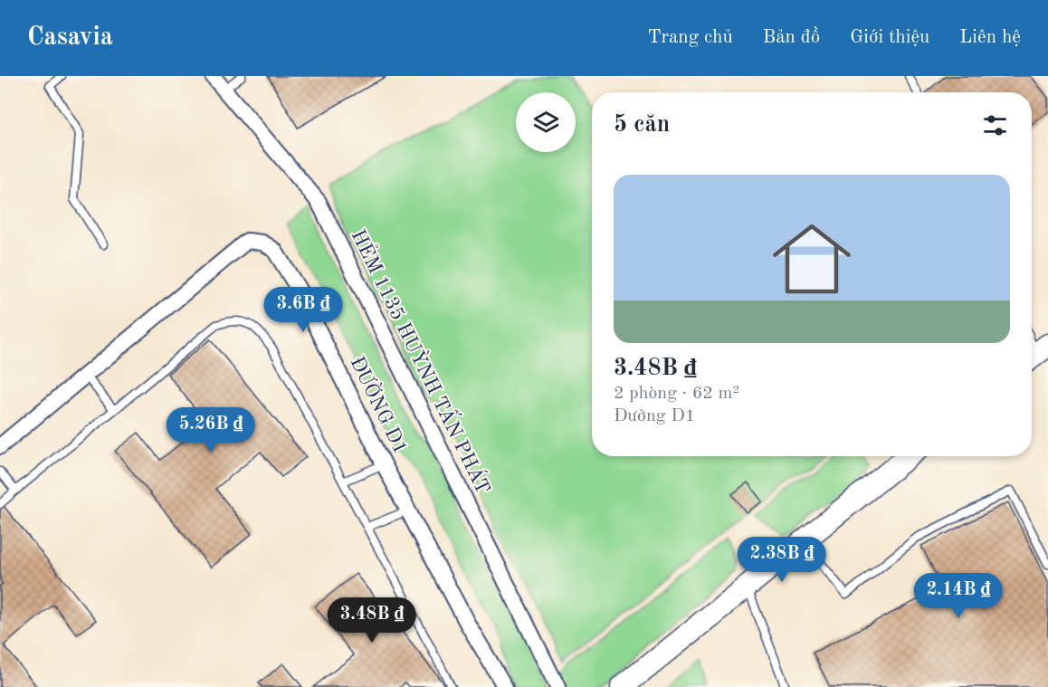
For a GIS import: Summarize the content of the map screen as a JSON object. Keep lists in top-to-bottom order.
{
  "streets": {
    "street": ["HẺM 1135 HUỲNH TẤN PHÁT", "ĐƯỜNG D1"]
  },
  "page": {
    "header": "Casavia",
    "nav": [
      "Trang chủ",
      "Bản đồ",
      "Giới thiệu",
      "Liên hệ"
    ],
    "heading": "5 căn",
    "list": [
      {
        "name": "3.48B ₫",
        "note": "2 phòng · 62 m² · Đường D1"
      }
    ],
    "price": [
      "3.6B ₫",
      "5.26B ₫",
      "2.38B ₫",
      "2.14B ₫",
      "3.48B ₫"
    ]
  }
}
